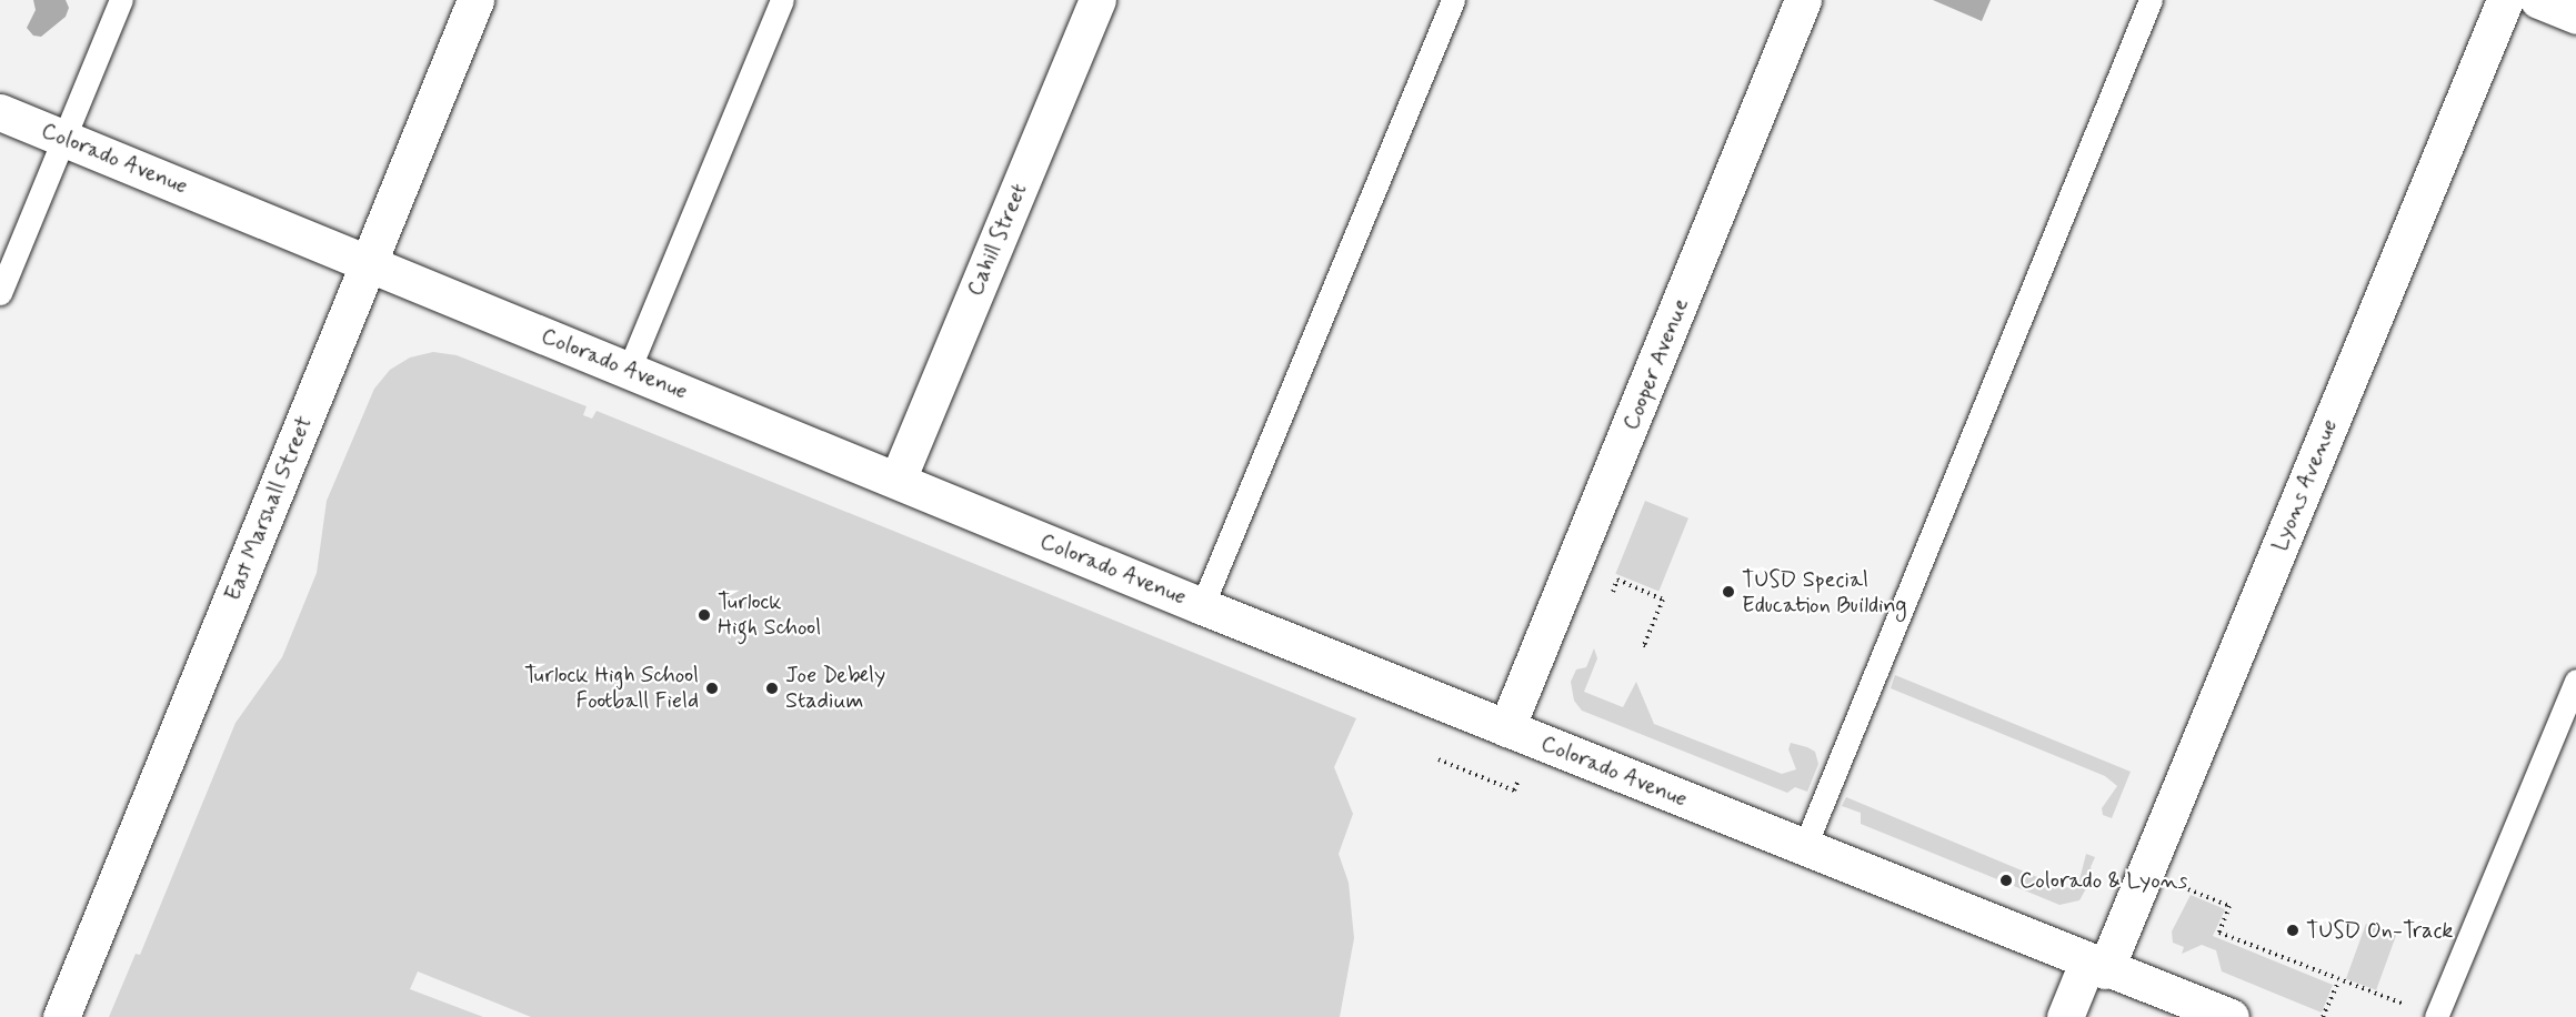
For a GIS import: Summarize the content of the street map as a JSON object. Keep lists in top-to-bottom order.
{
  "streets": {
    "street": [
      "Colorado Avenue",
      "Cahill Street",
      "Cooper Avenue",
      "Lyons Avenue",
      "East Marshall Street"
    ]
  },
  "crossings": [
    ["Colorado Avenue", "Cahill Street"],
    ["Colorado Avenue", "Cooper Avenue"],
    ["Colorado Avenue", "Lyons Avenue"],
    ["Colorado Avenue", "East Marshall Street"]
  ],
  "places": [
    "TUSD Special Education Building",
    "Turlock High School",
    "Turlock High School Football Field",
    "Joe Debely Stadium",
    "Colorado & Lyons",
    "TUSD On-Track"
  ]
}
